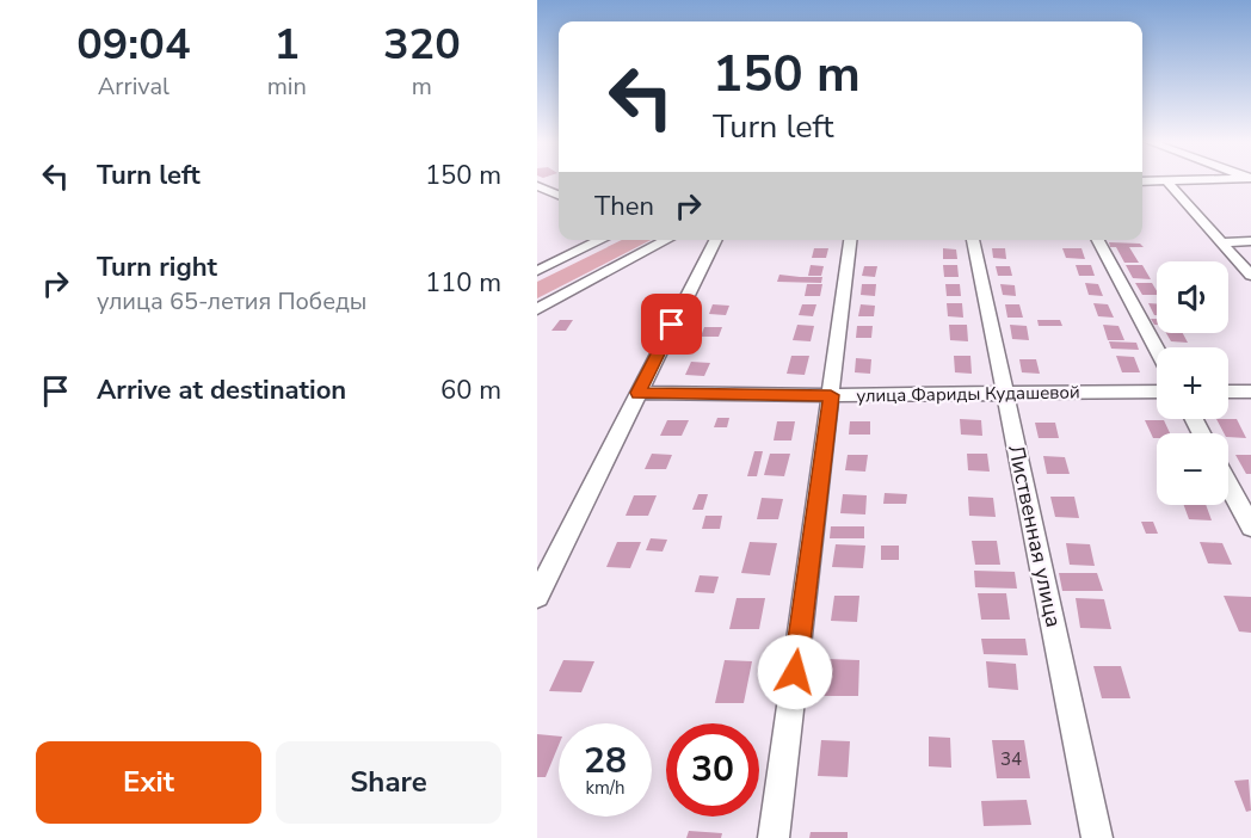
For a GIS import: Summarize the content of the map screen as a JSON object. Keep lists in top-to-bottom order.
{
  "streets": {
    "street": ["улица Фариды Кудашевой", "Лиственная улица"]
  },
  "crossings": [
    ["улица Фариды Кудашевой", "Лиственная улица"]
  ],
  "house_numbers": ["34"],
  "page": {
    "eta": [
      "09:04",
      "Arrival",
      "1",
      "min",
      "320",
      "m"
    ],
    "turn": ["150 m", "Turn left"],
    "list": [
      {
        "name": "Turn left",
        "value": "150 m"
      },
      {
        "name": "Turn right",
        "note": "улица 65-летия Победы",
        "value": "110 m"
      },
      {
        "name": "Arrive at destination",
        "value": "60 m"
      }
    ],
    "then": "Then",
    "map_buttons": ["+", "−"],
    "speed": "28 km/h",
    "limit": "30",
    "buttons": ["Exit", "Share"]
  }
}
